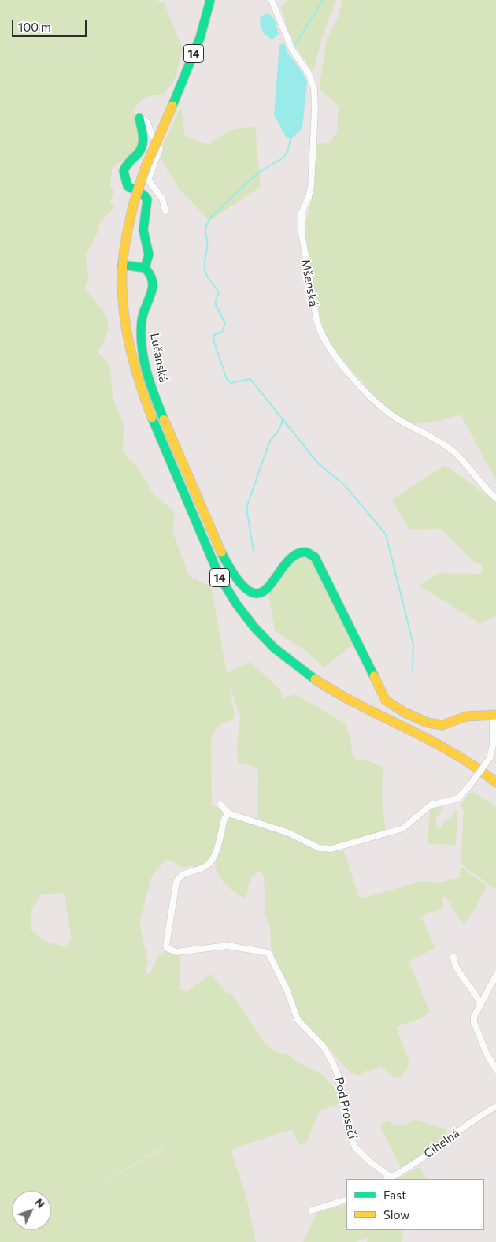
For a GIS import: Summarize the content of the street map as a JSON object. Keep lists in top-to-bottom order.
{
  "streets": {
    "main road": ["14", "Lučanská"],
    "street": ["Mšenská", "Pod Prosečí", "Cihelná"]
  },
  "crossings": [
    ["Pod Prosečí", "Cihelná"]
  ],
  "legend": ["Fast", "Slow"],
  "scale_bar": "100 m",
  "north": "top right"
}
